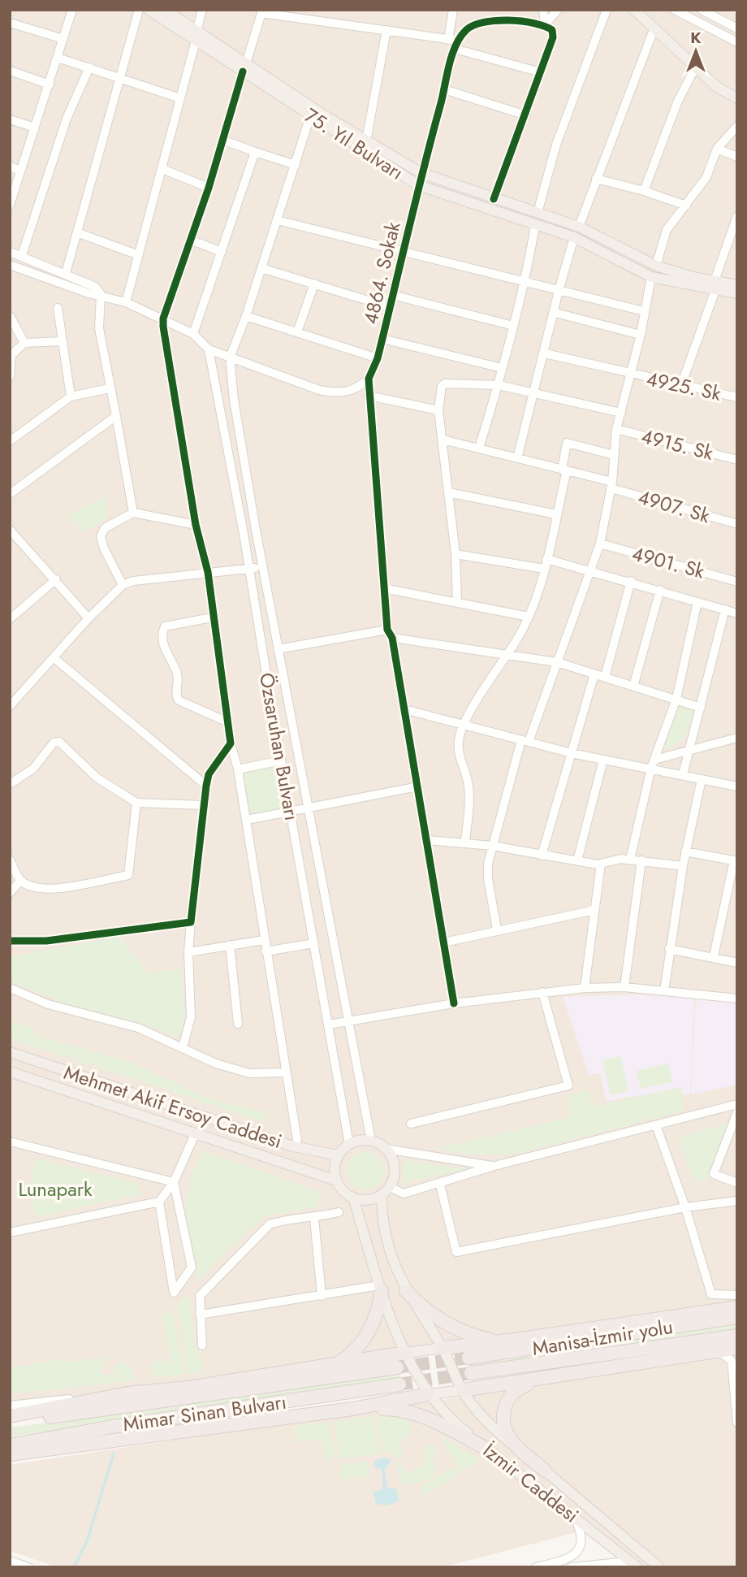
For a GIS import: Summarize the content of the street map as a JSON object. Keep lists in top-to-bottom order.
{
  "streets": {
    "highway": ["Manisa-İzmir yolu", "Mimar Sinan Bulvarı"],
    "main road": ["75. Yıl Bulvarı", "Mehmet Akif Ersoy Caddesi", "İzmir Caddesi"],
    "street": [
      "4864. Sokak",
      "4925. Sk",
      "4915. Sk",
      "4907. Sk",
      "4901. Sk",
      "Özsaruhan Bulvarı"
    ]
  },
  "crossings": [
    ["75. Yıl Bulvarı", "4864. Sokak"],
    ["Özsaruhan Bulvarı", "Mehmet Akif Ersoy Caddesi"]
  ],
  "parks": ["Lunapark"],
  "north": "top"
}
